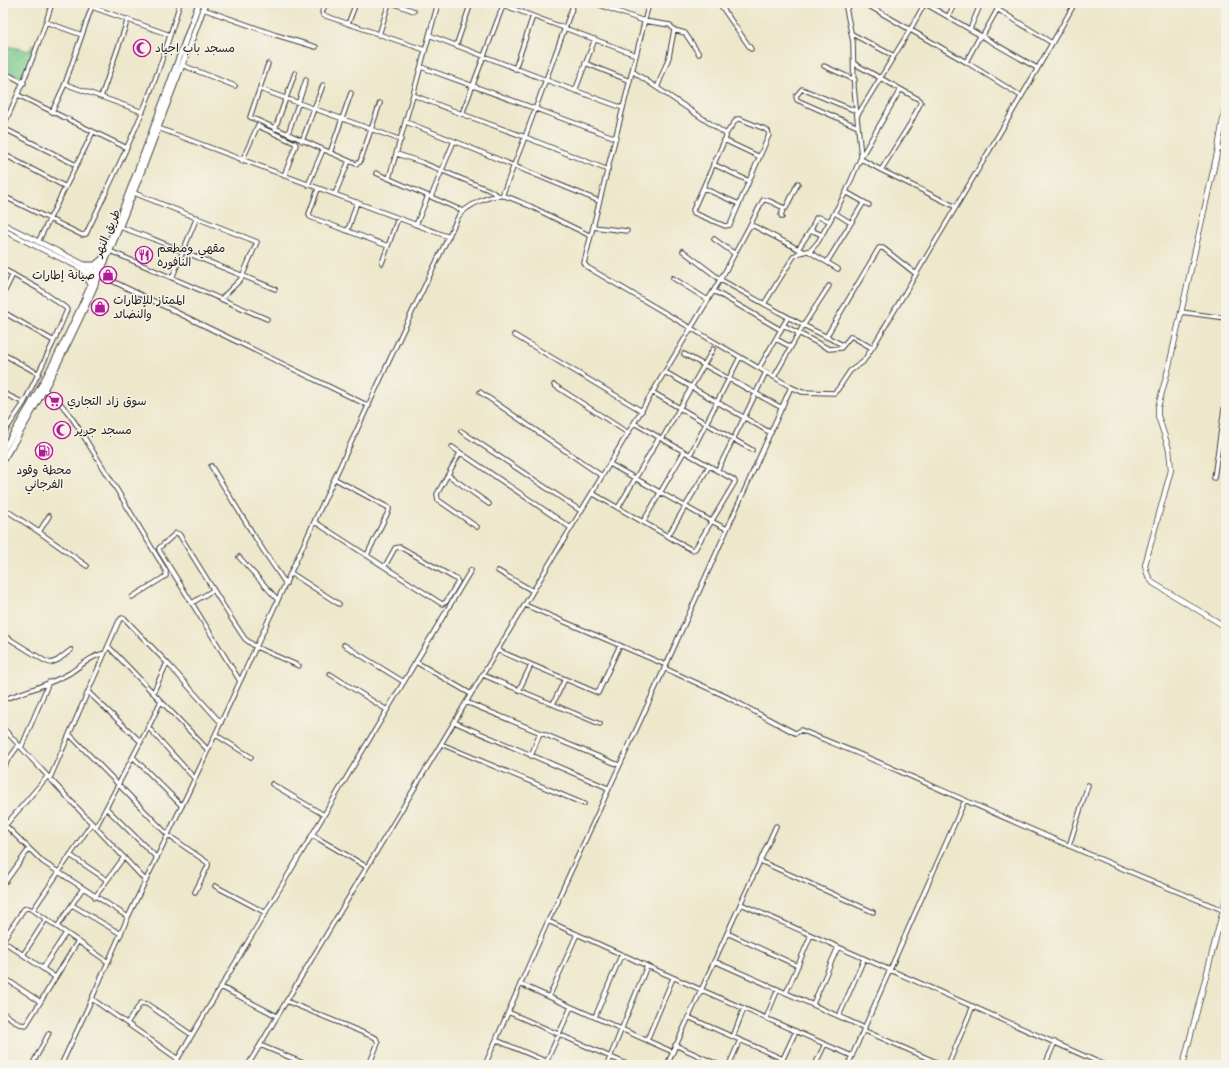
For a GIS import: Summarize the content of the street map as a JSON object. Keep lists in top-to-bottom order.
{
  "streets": {
    "main road": ["طريق النهر"]
  },
  "places": {
    "mosque": ["مسجد باب اجياد", "مسجد جرير"],
    "restaurant": ["مقهي ومطعم النافوره"],
    "shop": ["صيانة إطارات", "الممتاز للإطارات والنضائد"],
    "supermarket": ["سوق زاد التجاري"],
    "fuel station": ["محطة وقود الفرجاني"]
  }
}
